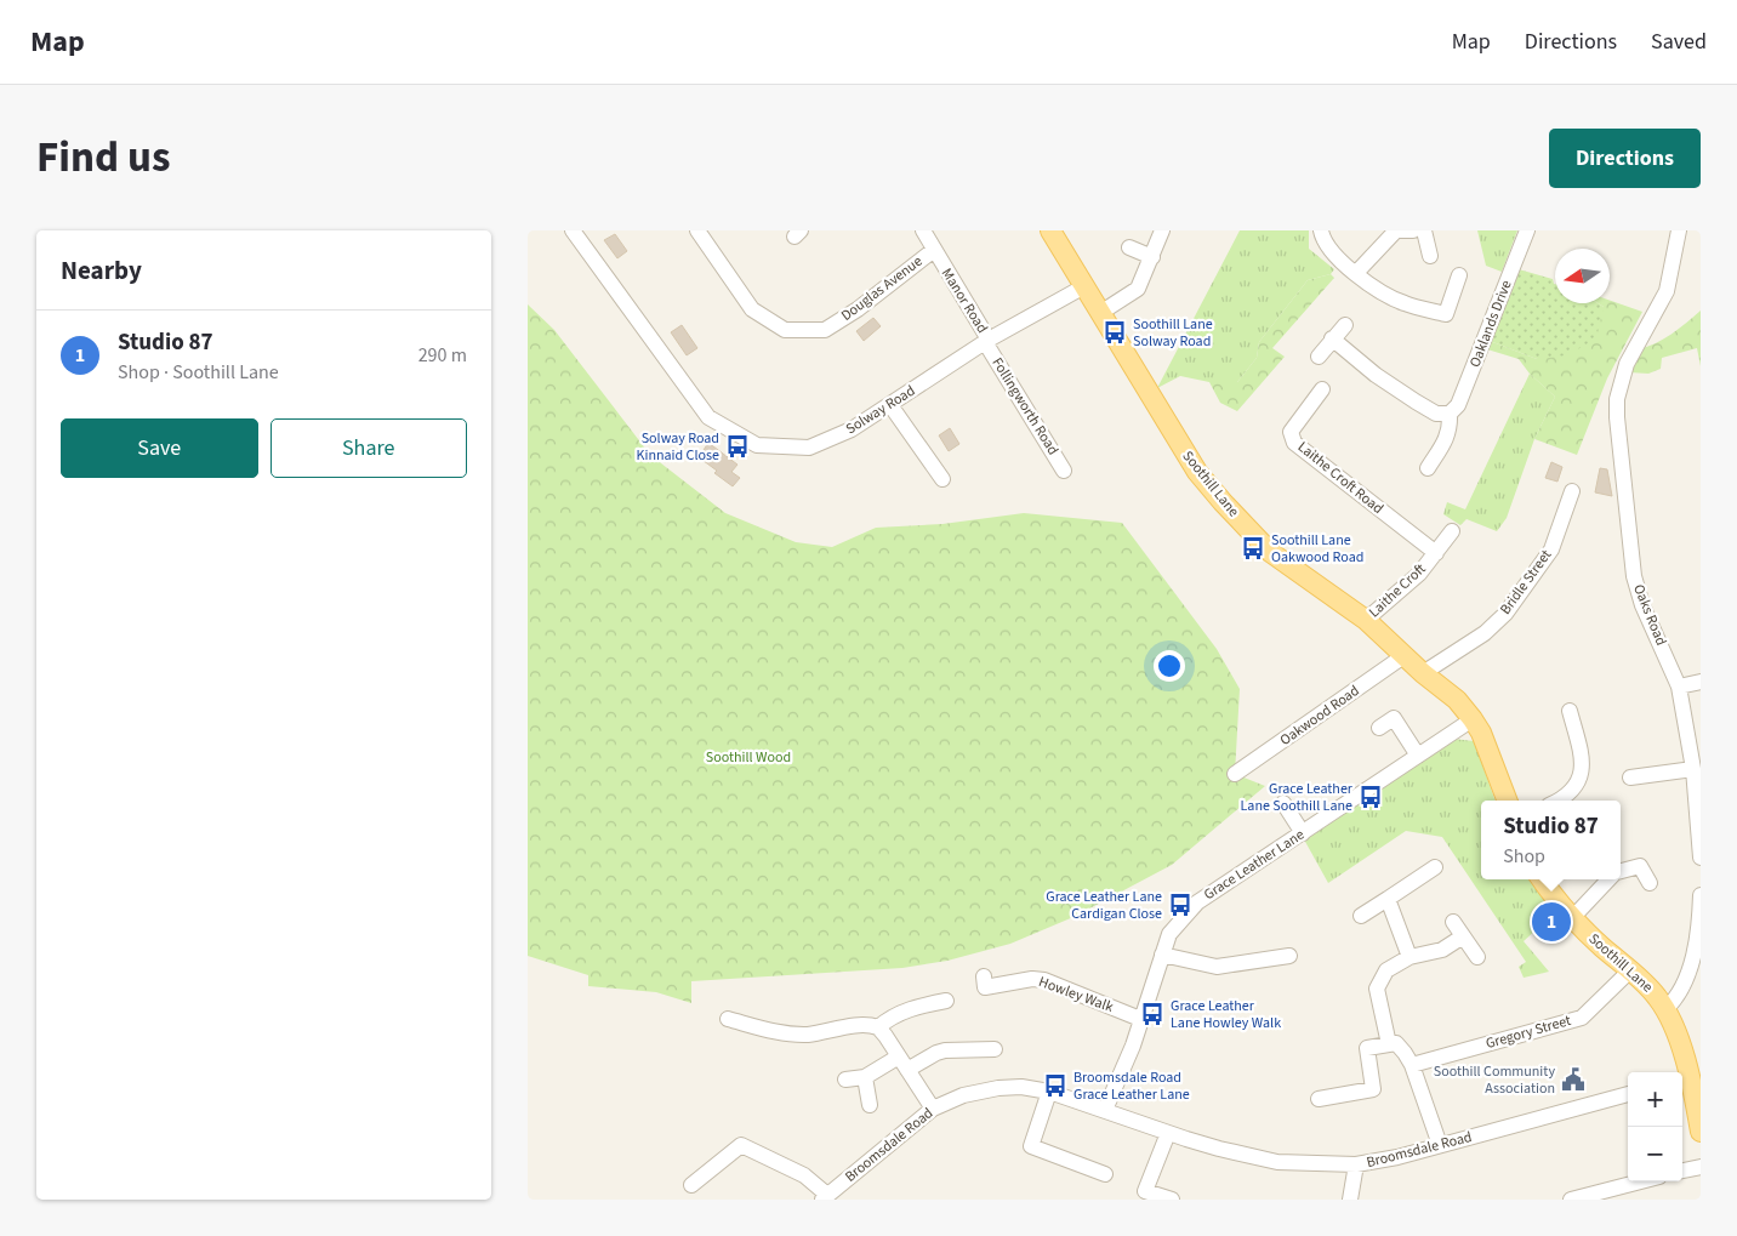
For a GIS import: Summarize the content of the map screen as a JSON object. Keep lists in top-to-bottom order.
{
  "streets": {
    "main road": ["Soothill Lane"],
    "street": [
      "Douglas Avenue",
      "Manor Road",
      "Oaklands Drive",
      "Follingworth Road",
      "Solway Road",
      "Laithe Croft Road",
      "Bridle Street",
      "Laithe Croft",
      "Oaks Road",
      "Oakwood Road",
      "Grace Leather Lane",
      "Howley Walk",
      "Gregory Street",
      "Broomsdale Road"
    ]
  },
  "crossings": [
    ["Douglas Avenue", "Manor Road"],
    ["Manor Road", "Follingworth Road"],
    ["Manor Road", "Solway Road"],
    ["Follingworth Road", "Solway Road"],
    ["Solway Road", "Soothill Lane"],
    ["Laithe Croft Road", "Laithe Croft"],
    ["Soothill Lane", "Bridle Street"],
    ["Soothill Lane", "Laithe Croft"],
    ["Soothill Lane", "Oakwood Road"],
    ["Soothill Lane", "Grace Leather Lane"],
    ["Soothill Lane", "Gregory Street"],
    ["Grace Leather Lane", "Howley Walk"],
    ["Grace Leather Lane", "Broomsdale Road"]
  ],
  "parks": ["Soothill Wood"],
  "places": {
    "bus stop": [
      "Soothill Lane Solway Road",
      "Solway Road Kinnaid Close",
      "Soothill Lane Oakwood Road",
      "Grace Leather Lane Soothill Lane",
      "Grace Leather Lane Cardigan Close",
      "Grace Leather Lane Howley Walk",
      "Broomsdale Road Grace Leather Lane"
    ],
    "public building": ["Soothill Community Association"]
  },
  "north": "left",
  "page": {
    "header": "Map",
    "nav": ["Map", "Directions", "Saved"],
    "title": "Find us",
    "buttons": [
      "Directions",
      ["Save", "Share"]
    ],
    "heading": "Nearby",
    "list": [
      {
        "mark": "1",
        "name": "Studio 87",
        "note": "Shop · Soothill Lane",
        "value": "290 m"
      }
    ],
    "popup": ["Studio 87", "Shop"],
    "pins": "1",
    "map_buttons": ["+", "−"]
  }
}
